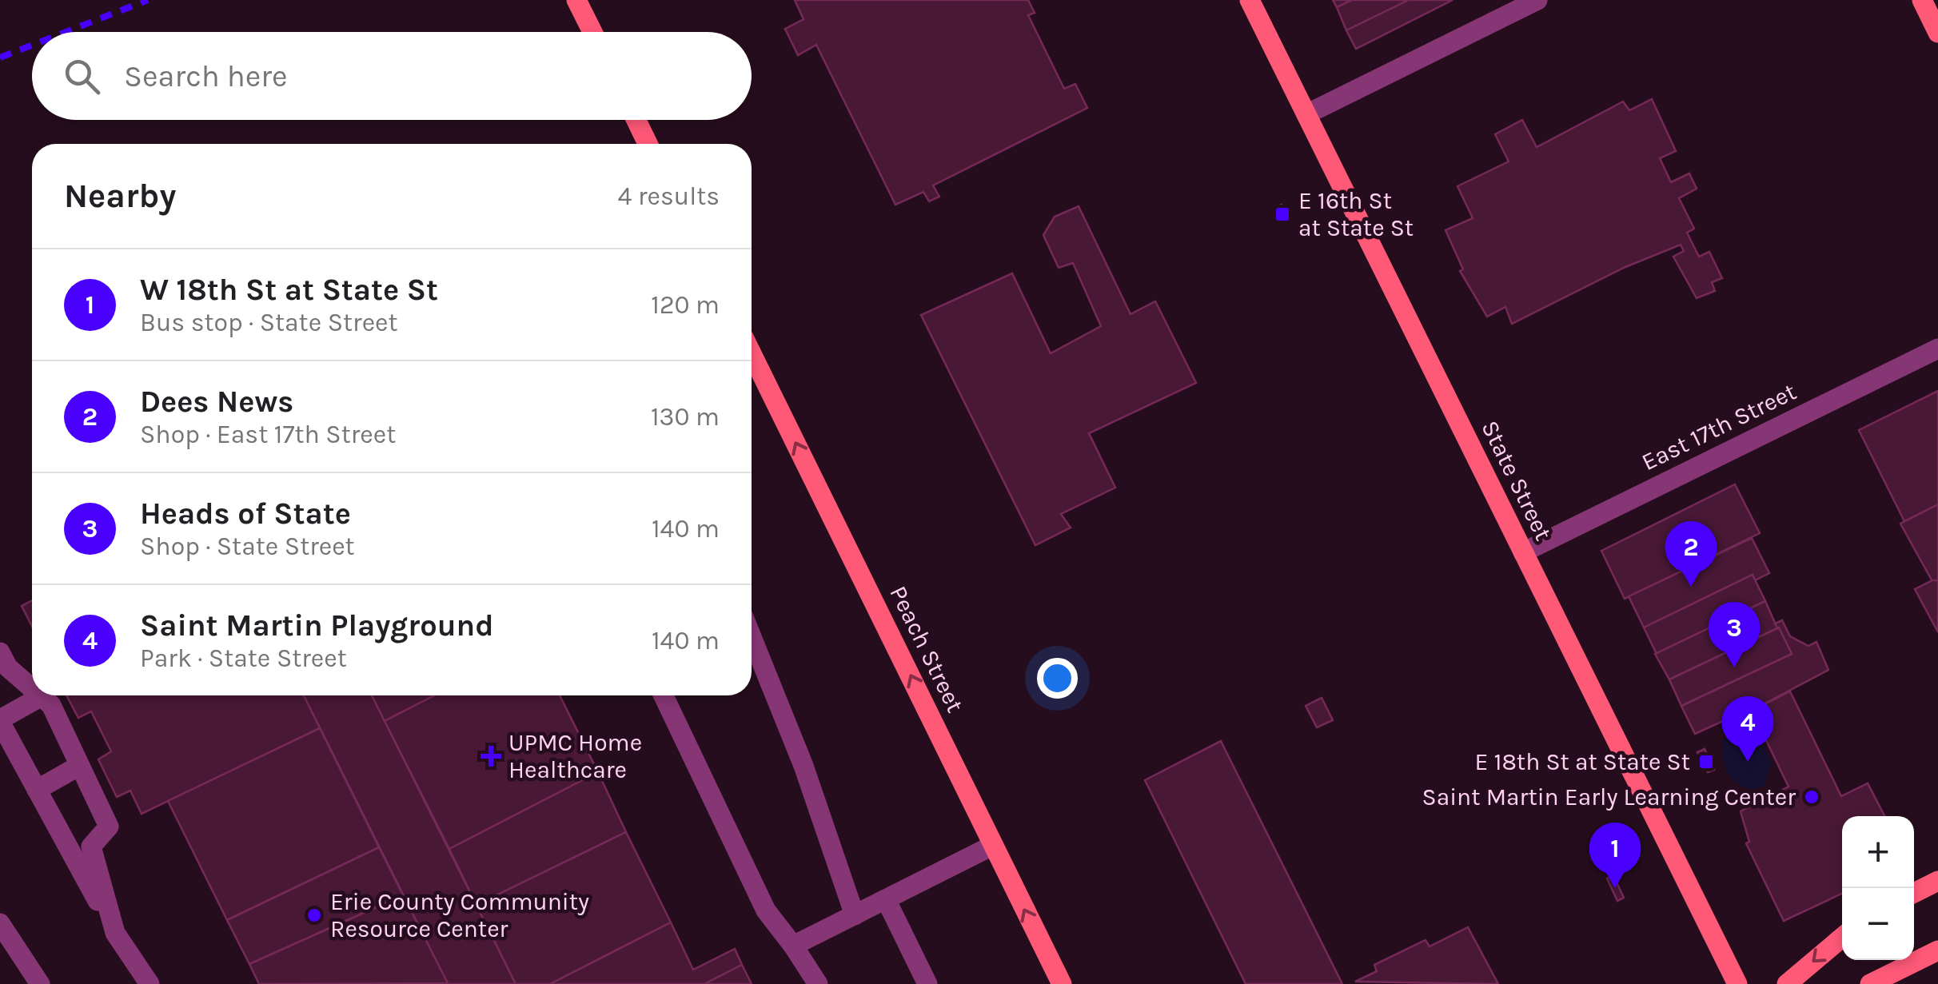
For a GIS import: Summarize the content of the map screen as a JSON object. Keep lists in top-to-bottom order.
{
  "streets": {
    "main road": ["State Street", "Peach Street"],
    "street": ["East 17th Street"]
  },
  "crossings": [
    ["East 17th Street", "State Street"]
  ],
  "one_way": ["Peach Street"],
  "places": {
    "transit": ["E 16th St at State St", "E 18th St at State St"],
    "health": ["UPMC Home Healthcare"],
    "other": ["Saint Martin Early Learning Center", "Erie County Community Resource Center"]
  },
  "page": {
    "search": "Search here",
    "heading": ["Nearby", "4 results"],
    "list": [
      {
        "mark": "1",
        "name": "W 18th St at State St",
        "note": "Bus stop · State Street",
        "value": "120 m"
      },
      {
        "mark": "2",
        "name": "Dees News",
        "note": "Shop · East 17th Street",
        "value": "130 m"
      },
      {
        "mark": "3",
        "name": "Heads of State",
        "note": "Shop · State Street",
        "value": "140 m"
      },
      {
        "mark": "4",
        "name": "Saint Martin Playground",
        "note": "Park · State Street",
        "value": "140 m"
      }
    ],
    "pins": [
      "2",
      "3",
      "4",
      "1"
    ],
    "map_buttons": ["+", "−"]
  }
}
